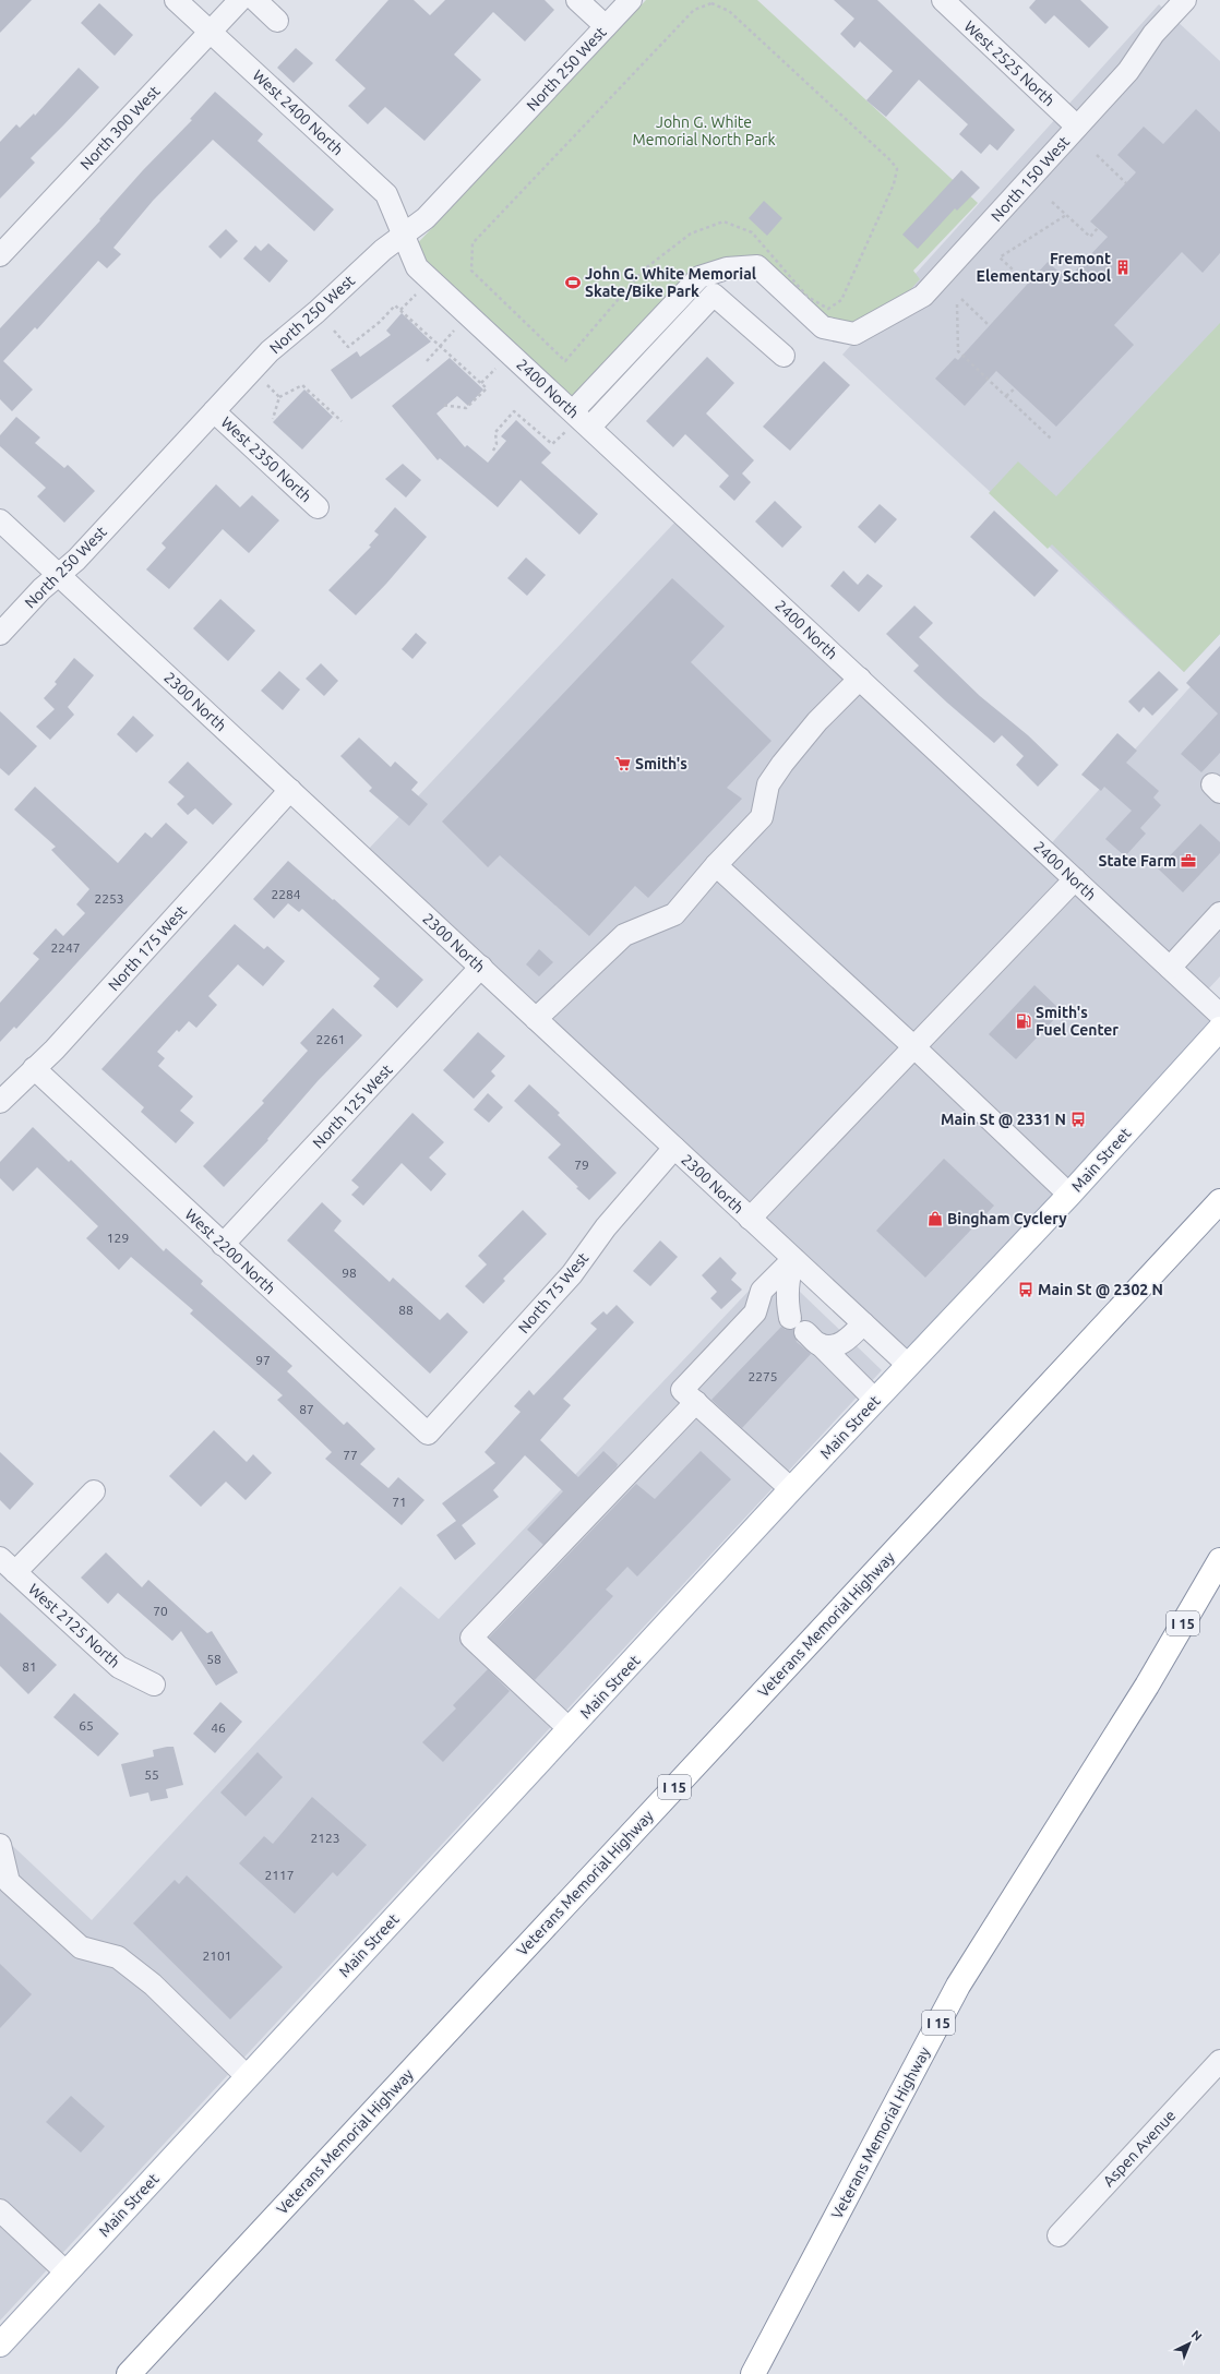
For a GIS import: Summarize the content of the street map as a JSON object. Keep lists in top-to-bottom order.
{
  "streets": {
    "main road": ["Main Street", "I 15", "Veterans Memorial Highway"],
    "street": [
      "West 2525 North",
      "North 250 West",
      "West 2400 North",
      "North 300 West",
      "North 150 West",
      "2400 North",
      "West 2350 North",
      "2300 North",
      "North 175 West",
      "North 125 West",
      "West 2200 North",
      "North 75 West",
      "West 2125 North",
      "Aspen Avenue"
    ]
  },
  "crossings": [
    ["West 2525 North", "North 150 West"],
    ["North 250 West", "West 2400 North"],
    ["North 250 West", "2400 North"],
    ["North 250 West", "West 2350 North"],
    ["North 250 West", "2300 North"],
    ["West 2400 North", "North 300 West"],
    ["West 2400 North", "2400 North"],
    ["North 150 West", "2400 North"],
    ["2300 North", "North 175 West"],
    ["2300 North", "North 125 West"],
    ["2300 North", "Main Street"],
    ["2300 North", "North 75 West"],
    ["North 175 West", "West 2200 North"],
    ["North 125 West", "West 2200 North"],
    ["West 2200 North", "North 75 West"]
  ],
  "parks": ["John G. White Memorial North Park"],
  "places": {
    "building": ["Fremont Elementary School"],
    "sports": ["John G. White Memorial Skate/Bike Park"],
    "supermarket": ["Smith's"],
    "office": ["State Farm"],
    "fuel station": ["Smith's Fuel Center"],
    "bus stop": ["Main St @ 2331 N", "Main St @ 2302 N"],
    "shop": ["Bingham Cyclery"]
  },
  "house_numbers": [
    "2284",
    "2253",
    "2247",
    "2261",
    "79",
    "129",
    "98",
    "88",
    "97",
    "2275",
    "87",
    "77",
    "71",
    "70",
    "58",
    "81",
    "65",
    "46",
    "55",
    "2123",
    "2117",
    "2101"
  ],
  "north": "top right"
}
